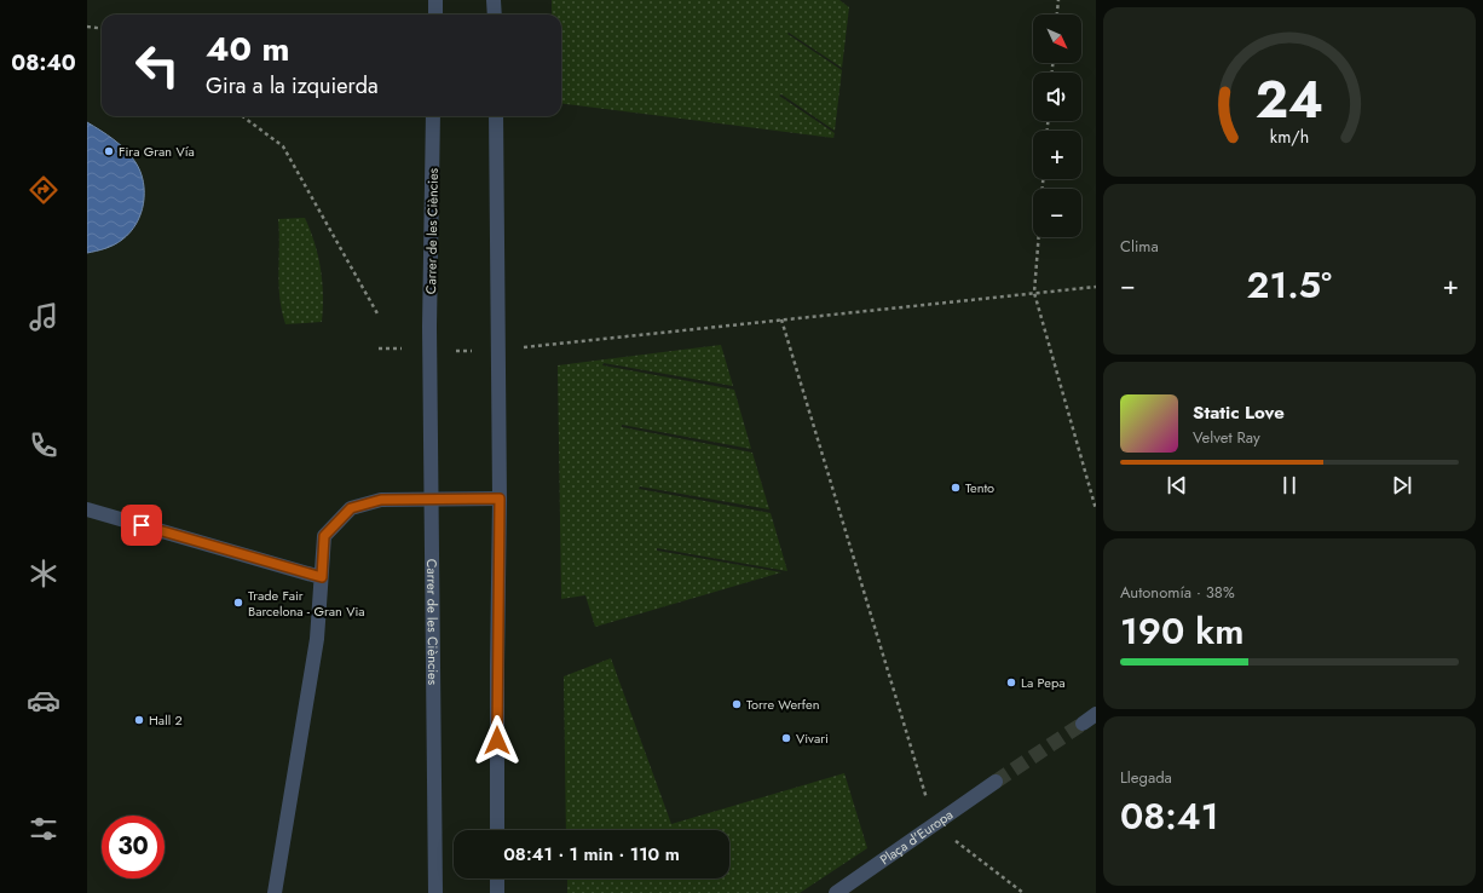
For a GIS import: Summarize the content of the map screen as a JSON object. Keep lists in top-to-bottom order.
{
  "streets": {
    "street": ["Carrer de les Ciències", "Plaça d'Europa"]
  },
  "places": [
    "Fira Gran Vía",
    "Tento",
    "Trade Fair Barcelona - Gran Via",
    "La Pepa",
    "Torre Werfen",
    "Hall 2",
    "Vivari"
  ],
  "north": "bottom right",
  "page": {
    "tabs": "08:40",
    "map_buttons": ["+", "−"],
    "turn": ["40 m", "Gira a la izquierda"],
    "tile": [
      "Clima",
      ["Autonomía · 38%", "190 km"],
      ["Llegada", "08:41"]
    ],
    "heat": ["−", "21.5°", "+"],
    "song": ["Static Love", "Velvet Ray"],
    "limit": "30",
    "trip": "08:41 · 1 min · 110 m",
    "gauge": ["24", "km/h"]
  }
}
